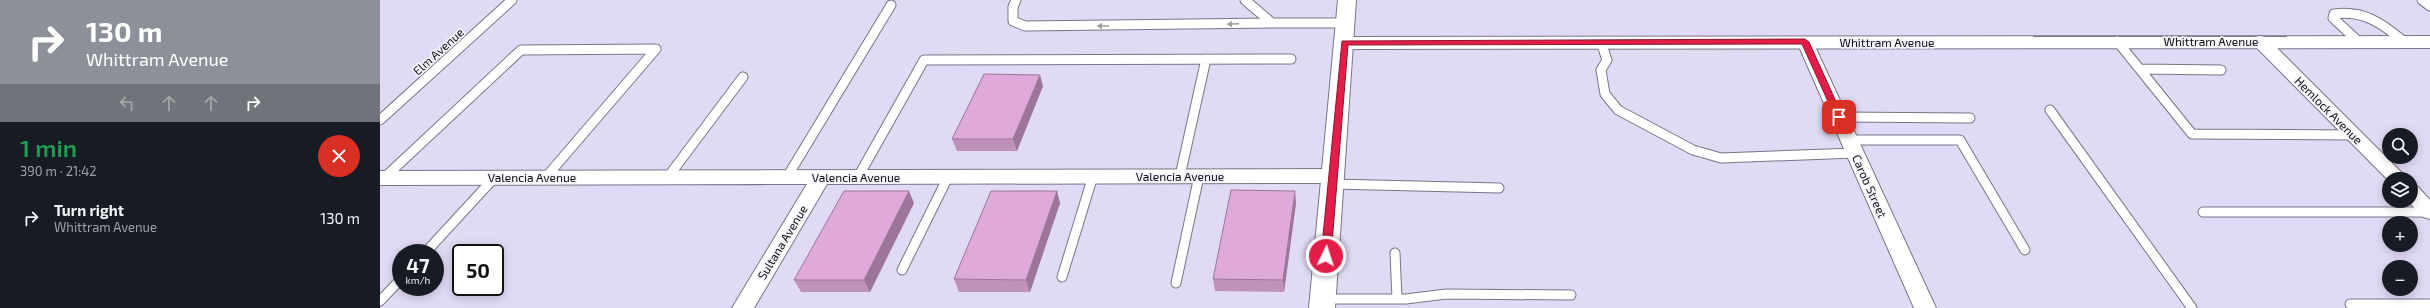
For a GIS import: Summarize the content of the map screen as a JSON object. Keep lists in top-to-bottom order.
{
  "streets": {
    "street": [
      "Whittram Avenue",
      "Hemlock Avenue",
      "Valencia Avenue",
      "Carob Street",
      "Sultana Avenue"
    ],
    "lane": ["Elm Avenue"]
  },
  "crossings": [
    ["Whittram Avenue", "Hemlock Avenue"],
    ["Whittram Avenue", "Carob Street"],
    ["Valencia Avenue", "Sultana Avenue"]
  ],
  "page": {
    "turn": ["130 m", "Whittram Avenue"],
    "heading": ["1 min", "390 m · 21:42"],
    "map_buttons": ["+", "−"],
    "list": [
      {
        "name": "Turn right",
        "note": "Whittram Avenue",
        "value": "130 m"
      }
    ],
    "speed": "47 km/h",
    "limit": "50"
  }
}
